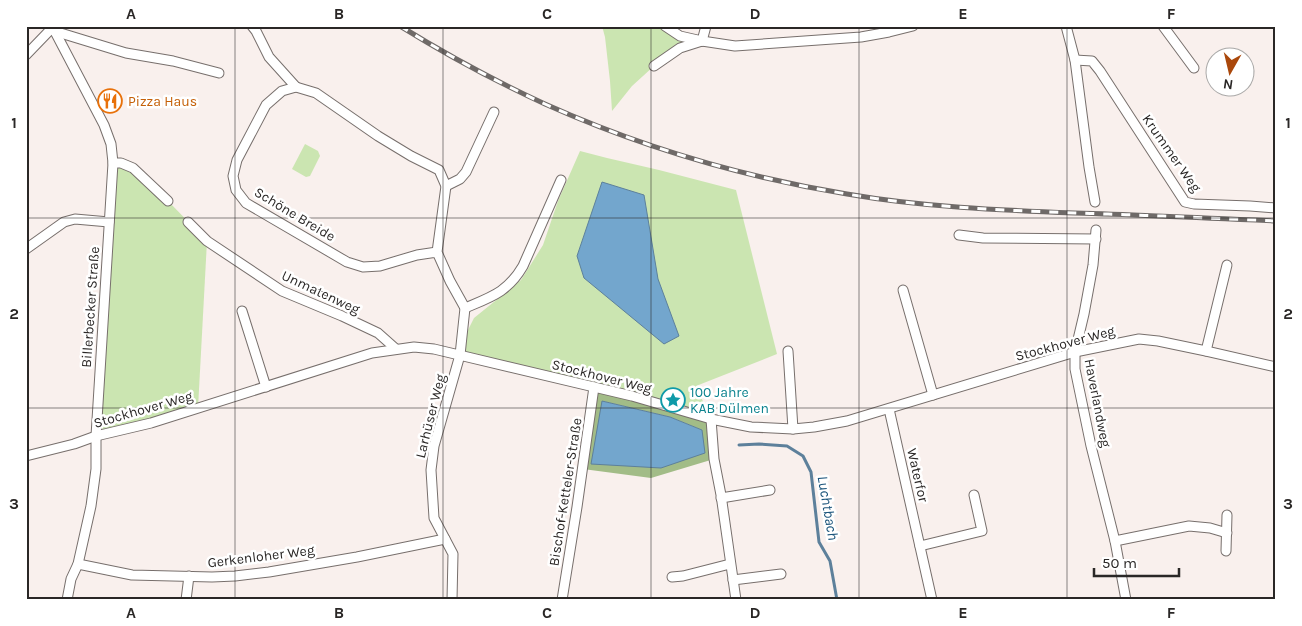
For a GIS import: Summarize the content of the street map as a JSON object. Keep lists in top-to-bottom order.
{
  "streets": {
    "street": [
      "Krummer Weg",
      "Schöne Breide",
      "Unmatenweg",
      "Billerbecker Straße",
      "Stockhover Weg",
      "Haverlandweg",
      "Larhüser Weg",
      "Waterfor",
      "Bischof-Ketteler-Straße",
      "Gerkenloher Weg"
    ]
  },
  "crossings": [
    ["Unmatenweg", "Stockhover Weg"],
    ["Billerbecker Straße", "Stockhover Weg"],
    ["Billerbecker Straße", "Gerkenloher Weg"],
    ["Stockhover Weg", "Haverlandweg"],
    ["Stockhover Weg", "Larhüser Weg"],
    ["Stockhover Weg", "Waterfor"],
    ["Stockhover Weg", "Bischof-Ketteler-Straße"],
    ["Larhüser Weg", "Gerkenloher Weg"]
  ],
  "water": ["Luchtbach"],
  "places": {
    "restaurant": ["Pizza Haus"],
    "place": ["100 Jahre KAB Dülmen"]
  },
  "scale_bar": "50 m",
  "north": "bottom",
  "grid": {
    "columns": [
      "A",
      "B",
      "C",
      "D",
      "E",
      "F"
    ],
    "rows": ["1", "2", "3"]
  }
}
